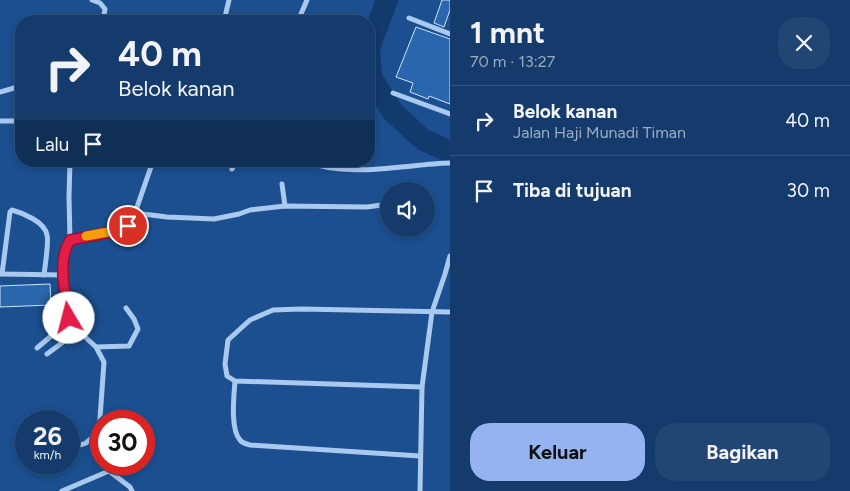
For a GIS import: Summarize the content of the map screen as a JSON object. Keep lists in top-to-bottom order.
{
  "page": {
    "heading": ["1 mnt", "70 m · 13:27"],
    "turn": ["40 m", "Belok kanan"],
    "list": [
      {
        "name": "Belok kanan",
        "note": "Jalan Haji Munadi Timan",
        "value": "40 m"
      },
      {
        "name": "Tiba di tujuan",
        "value": "30 m"
      }
    ],
    "then": "Lalu",
    "speed": "26 km/h",
    "limit": "30",
    "buttons": ["Keluar", "Bagikan"]
  }
}
